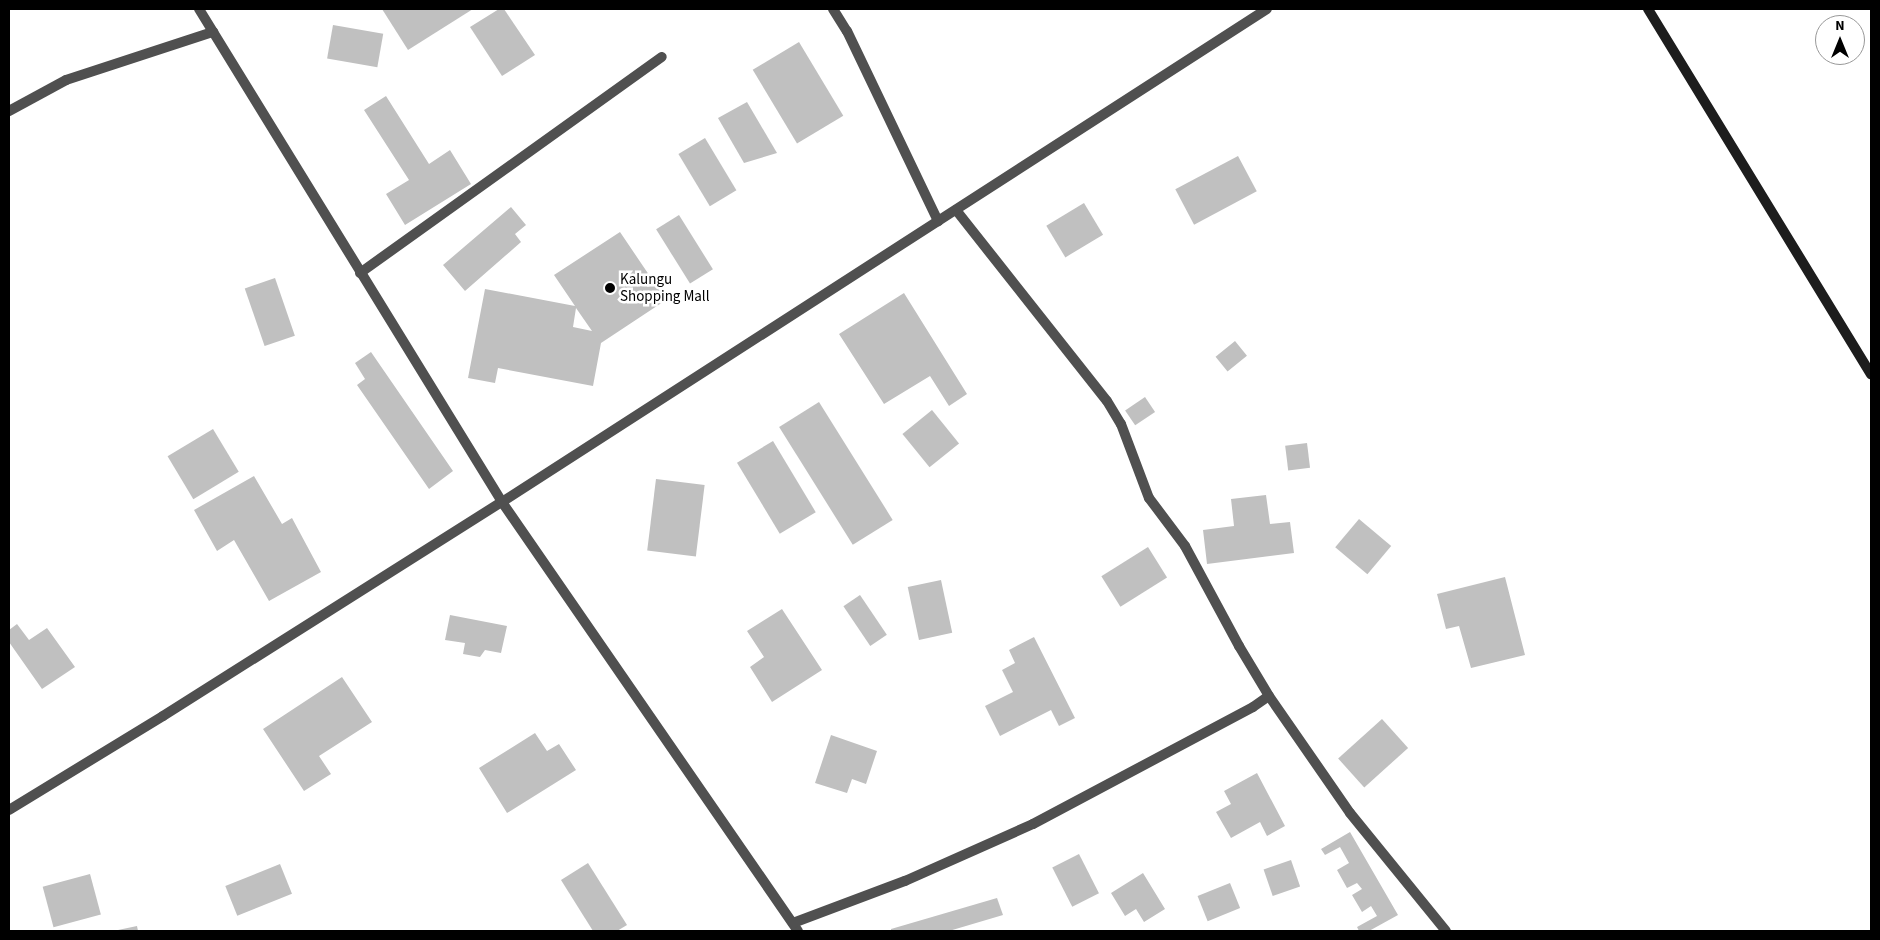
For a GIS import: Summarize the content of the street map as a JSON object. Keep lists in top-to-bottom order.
{
  "places": ["Kalungu Shopping Mall"],
  "north": "top"
}
